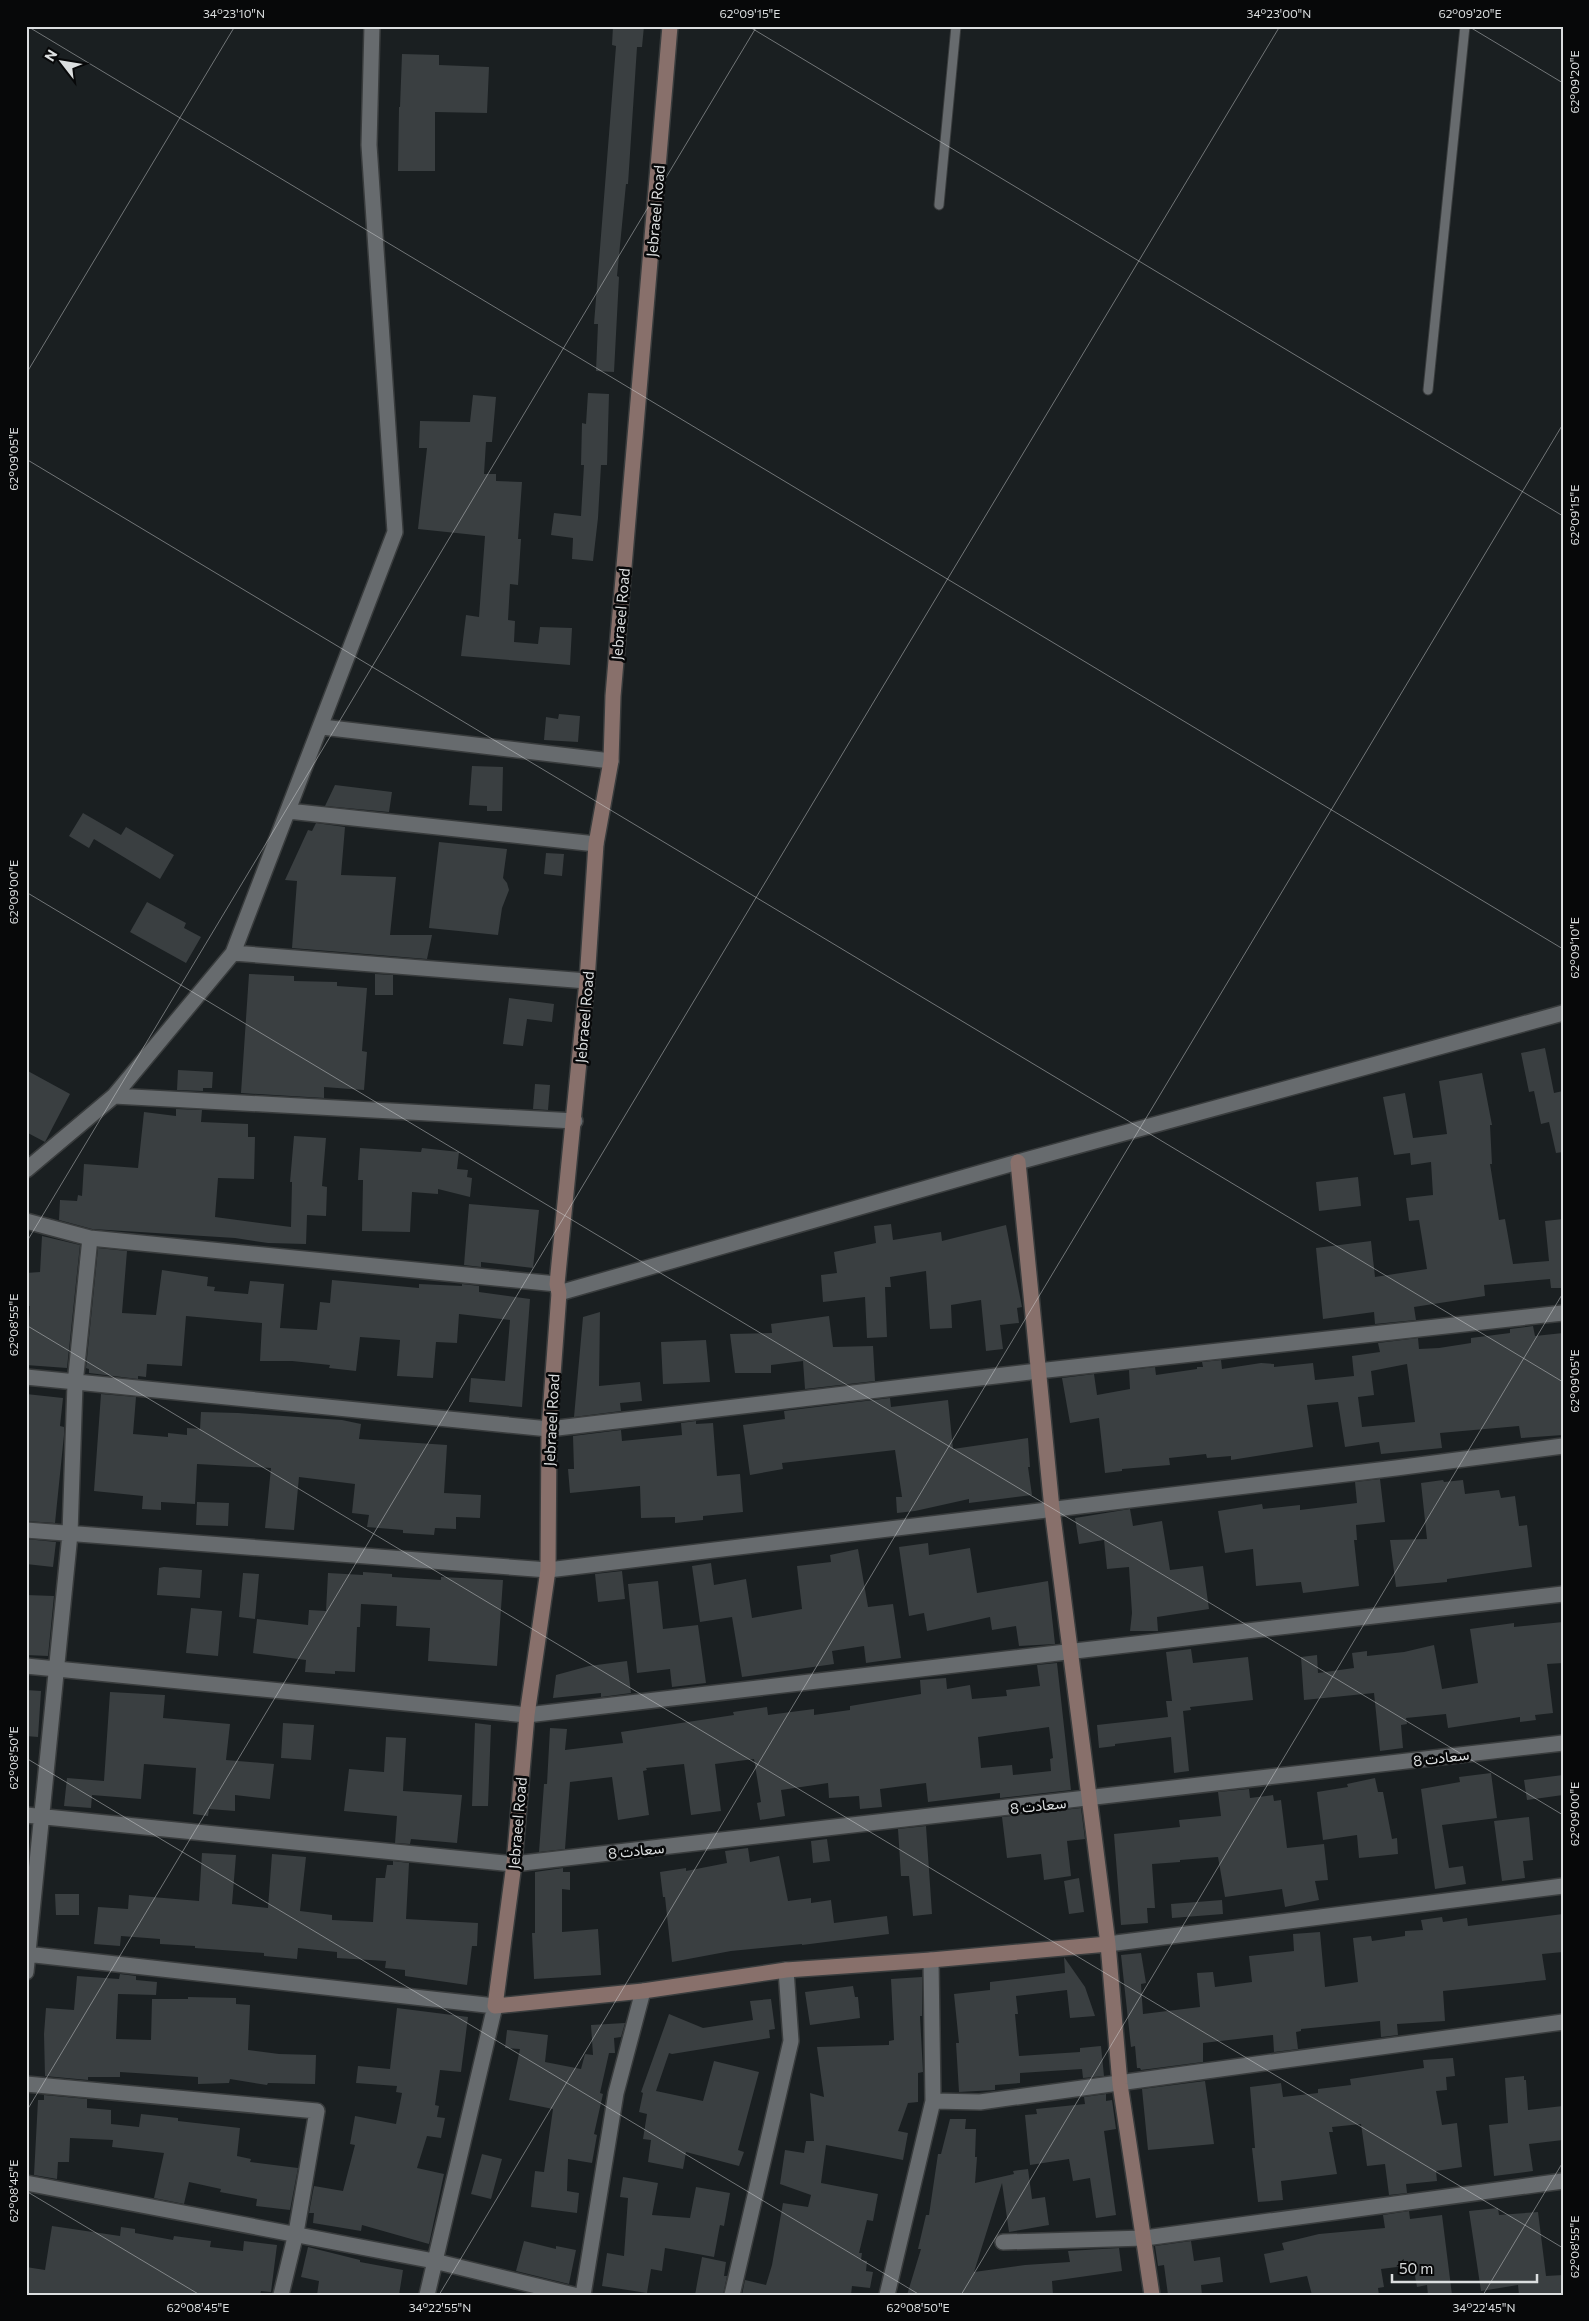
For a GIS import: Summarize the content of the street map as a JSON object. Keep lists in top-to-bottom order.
{
  "streets": {
    "main road": ["Jebraeel Road"],
    "street": ["سعادت 8"]
  },
  "crossings": [
    ["Jebraeel Road", "سعادت 8"]
  ],
  "scale_bar": "50 m",
  "north": "top left",
  "coordinates": [
    "34°23'10\"N",
    "62°09'15\"E",
    "34°23'00\"N",
    "62°09'20\"E",
    "62°09'05\"E",
    "62°09'00\"E",
    "62°09'10\"E",
    "62°08'55\"E",
    "62°08'50\"E",
    "62°08'45\"E",
    "34°22'55\"N",
    "34°22'45\"N"
  ]
}
